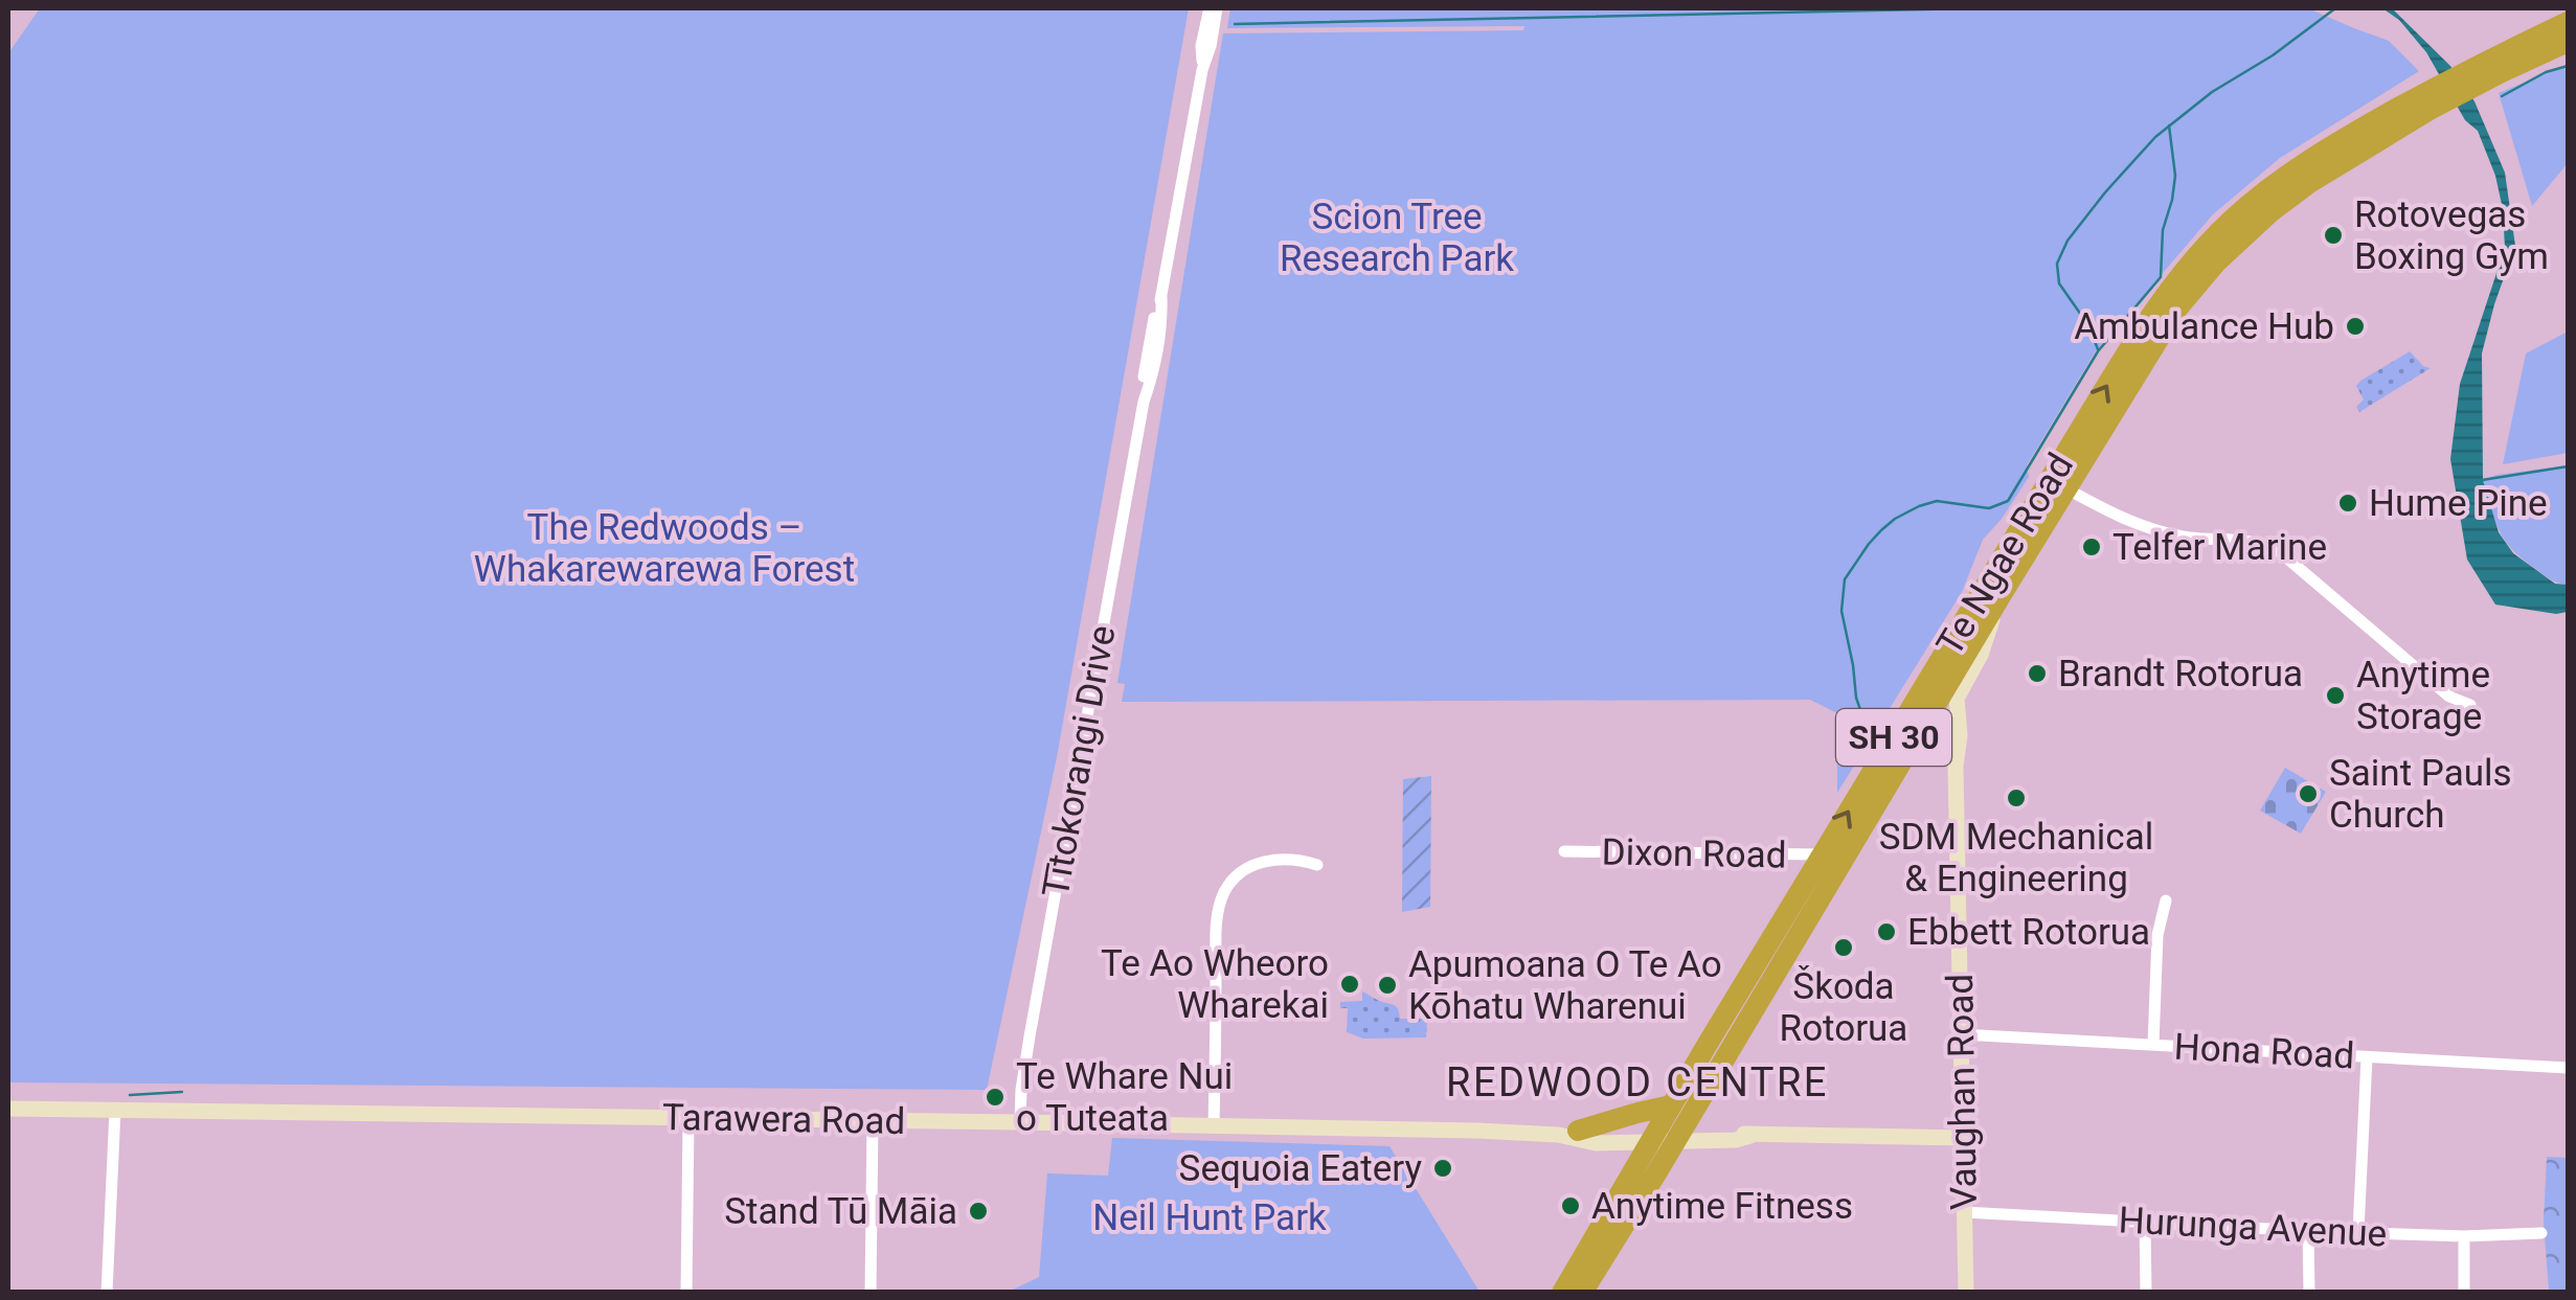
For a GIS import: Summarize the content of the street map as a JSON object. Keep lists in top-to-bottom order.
{
  "streets": {
    "highway": ["Te Ngae Road", "SH 30"],
    "main road": ["Vaughan Road", "Tarawera Road"],
    "street": [
      "Tītokorangi Drive",
      "Dixon Road",
      "Hona Road",
      "Hurunga Avenue"
    ]
  },
  "crossings": [
    ["Te Ngae Road", "Dixon Road"],
    ["Te Ngae Road", "Vaughan Road"],
    ["Te Ngae Road", "Tarawera Road"],
    ["Tītokorangi Drive", "Tarawera Road"],
    ["Hona Road", "Vaughan Road"],
    ["Vaughan Road", "Tarawera Road"],
    ["Vaughan Road", "Hurunga Avenue"]
  ],
  "districts": ["REDWOOD CENTRE"],
  "parks": ["Scion Tree Research Park", "The Redwoods – Whakarewarewa Forest", "Neil Hunt Park"],
  "places": [
    "Rotovegas Boxing Gym",
    "Ambulance Hub",
    "Hume Pine",
    "Telfer Marine",
    "Brandt Rotorua",
    "Anytime Storage",
    "Saint Pauls Church",
    "SDM Mechanical & Engineering",
    "Ebbett Rotorua",
    "Škoda Rotorua",
    "Te Ao Wheoro Wharekai",
    "Apumoana O Te Ao Kōhatu Wharenui",
    "Te Whare Nui o Tuteata",
    "Sequoia Eatery",
    "Anytime Fitness",
    "Stand Tū Māia"
  ]
}
